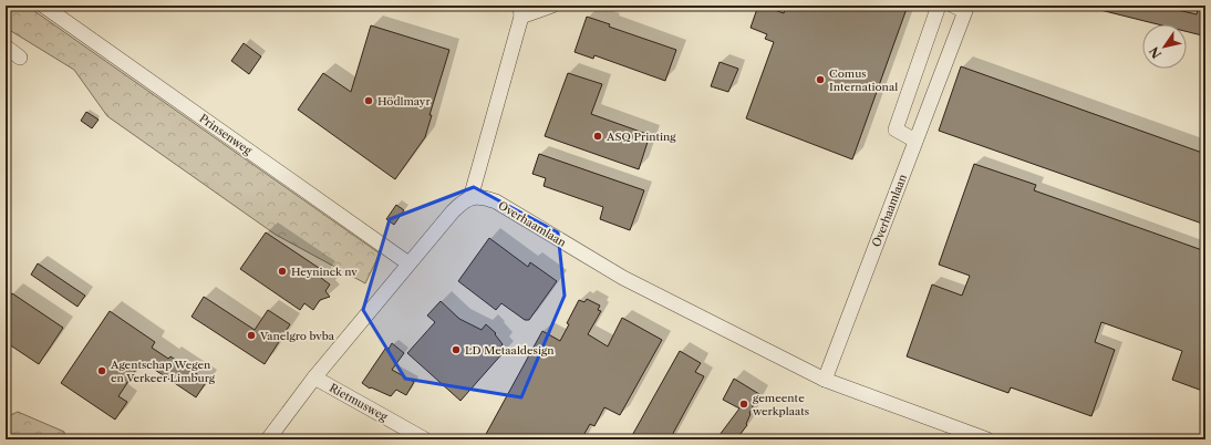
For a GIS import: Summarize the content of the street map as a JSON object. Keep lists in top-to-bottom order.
{
  "streets": {
    "street": ["Prinsenweg", "Overhaamlaan", "Rietmusweg"]
  },
  "places": [
    "Comus International",
    "Hödlmayr",
    "ASQ Printing",
    "Heyninck nv",
    "Vanelgro bvba",
    "LD Metaaldesign",
    "Agentschap Wegen en Verkeer Limburg",
    "gemeente werkplaats"
  ],
  "north": "bottom left"
}
